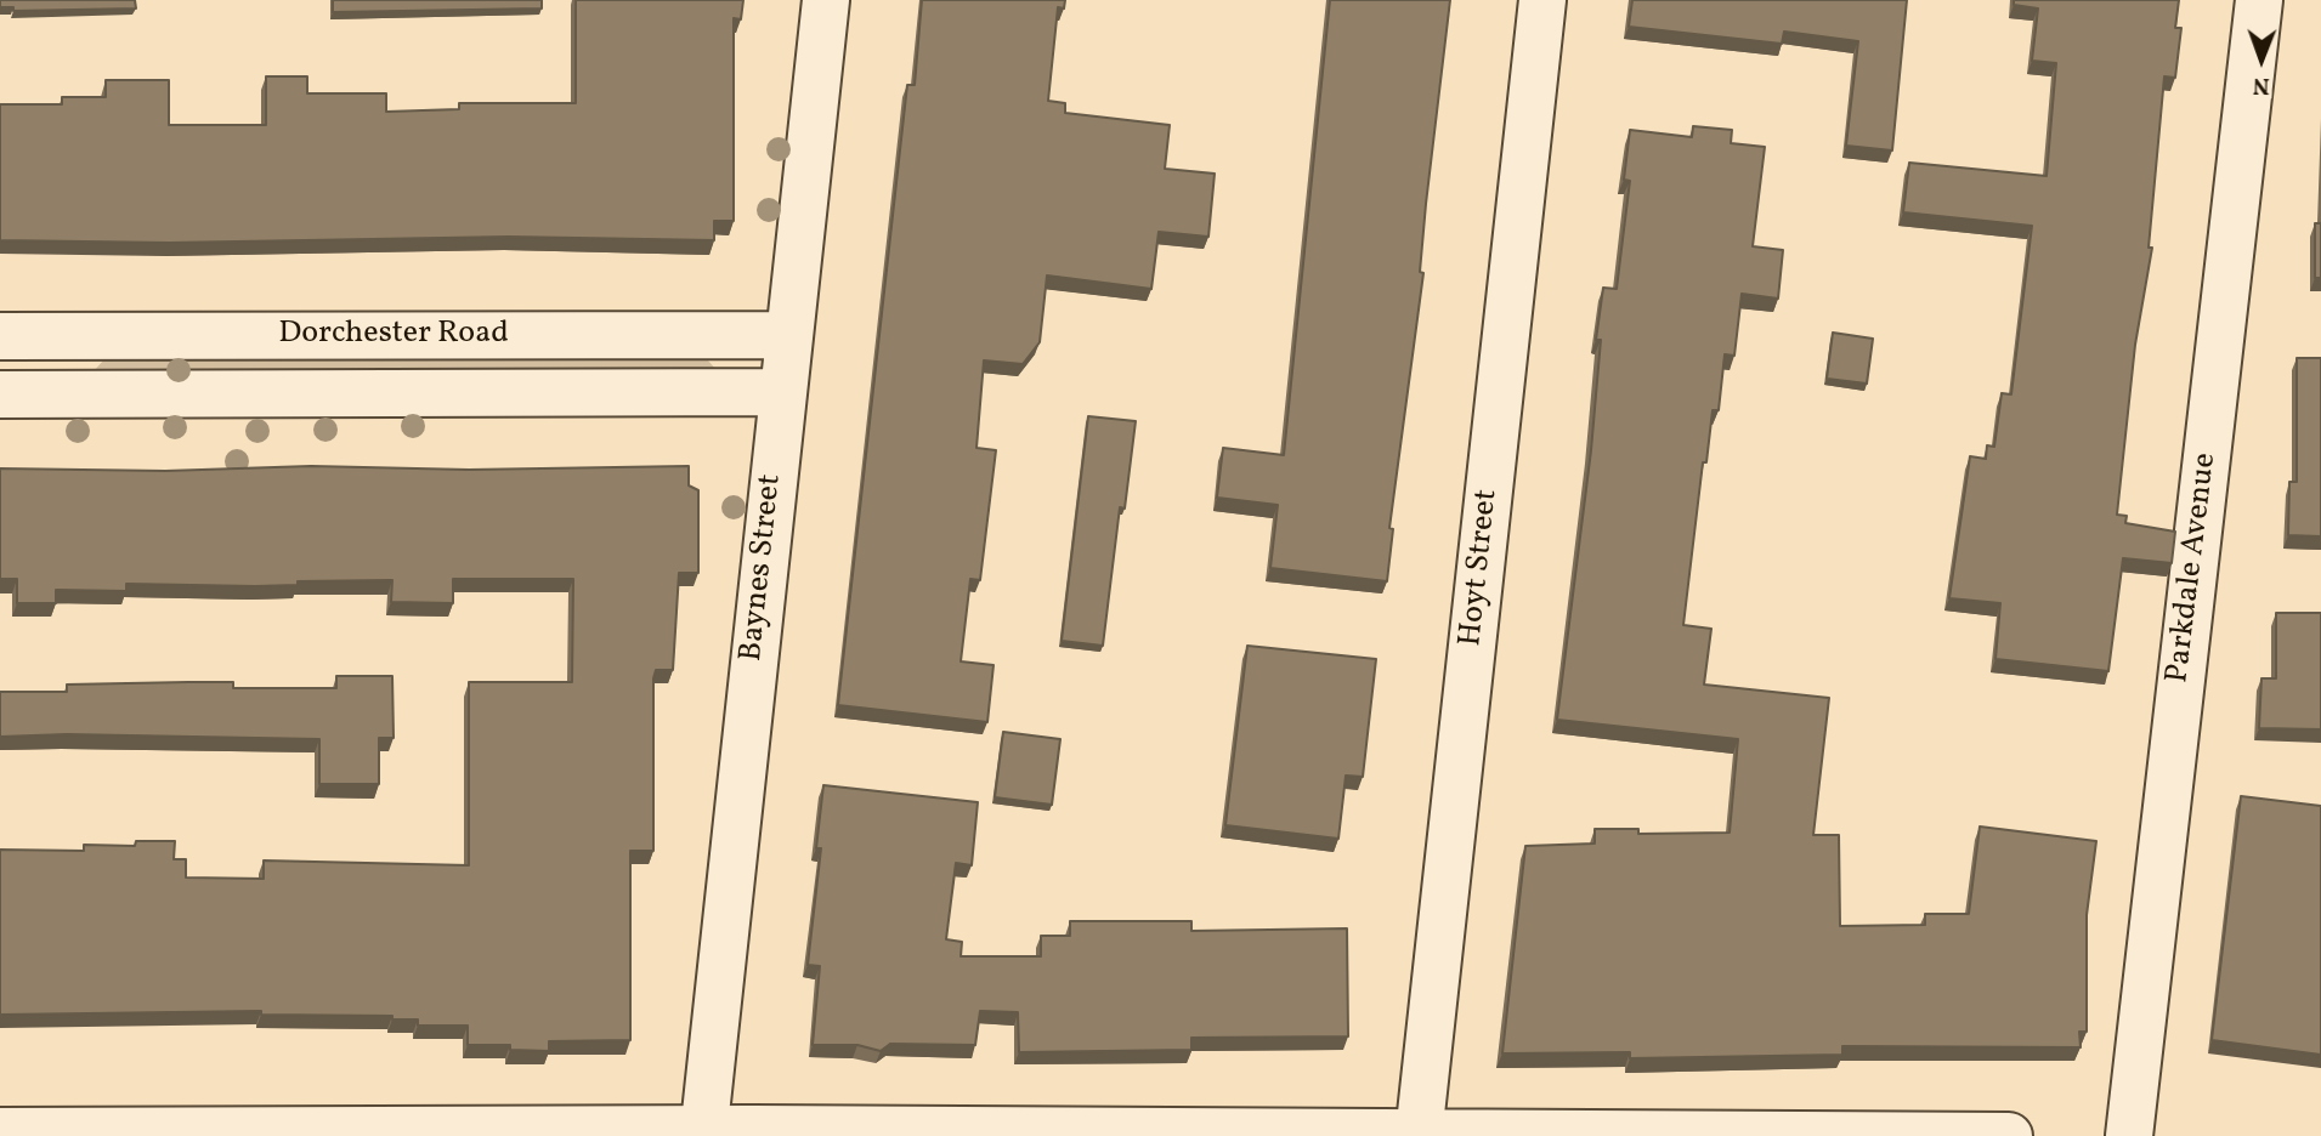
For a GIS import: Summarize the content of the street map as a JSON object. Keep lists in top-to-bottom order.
{
  "streets": {
    "street": [
      "Dorchester Road",
      "Baynes Street",
      "Hoyt Street",
      "Parkdale Avenue"
    ]
  },
  "crossings": [
    ["Dorchester Road", "Baynes Street"]
  ],
  "north": "bottom"
}
